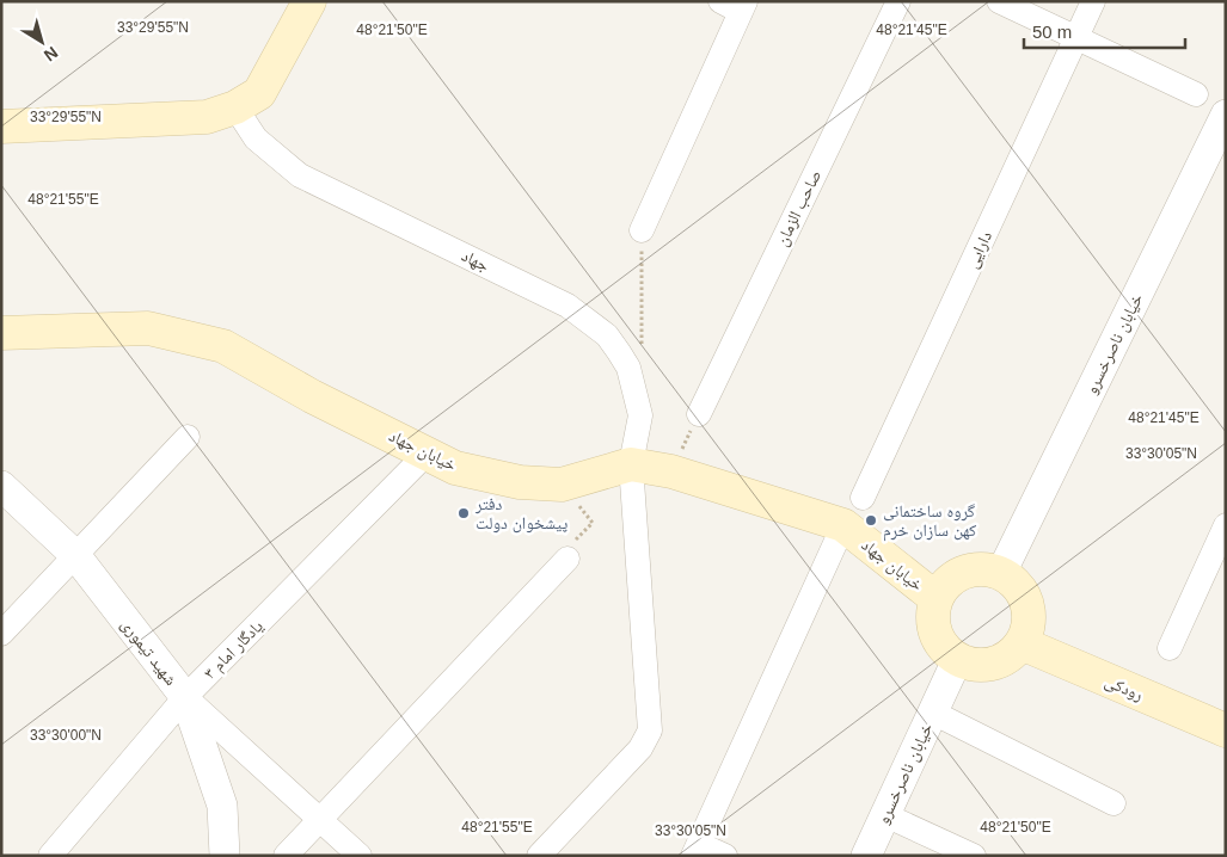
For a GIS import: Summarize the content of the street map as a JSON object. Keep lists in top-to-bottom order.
{
  "streets": {
    "main road": ["خیابان جهاد", "رودکی"],
    "street": [
      "صاحب الزمان",
      "دارایی",
      "جهاد",
      "خیابان ناصرخسرو",
      "یادگار امام ۳",
      "شهید تیموری"
    ]
  },
  "crossings": [
    ["جهاد", "خیابان جهاد"],
    ["خیابان ناصرخسرو", "خیابان جهاد"],
    ["خیابان ناصرخسرو", "رودکی"],
    ["خیابان جهاد", "یادگار امام ۳"],
    ["خیابان جهاد", "رودکی"],
    ["یادگار امام ۳", "شهید تیموری"]
  ],
  "places": ["دفتر پیشخوان دولت", "گروه ساختمانی کهن سازان خرم"],
  "scale_bar": "50 m",
  "north": "bottom right",
  "coordinates": [
    "33°29'55\"N",
    "48°21'50\"E",
    "48°21'45\"E",
    "48°21'55\"E",
    "33°30'05\"N",
    "33°30'00\"N"
  ]
}
